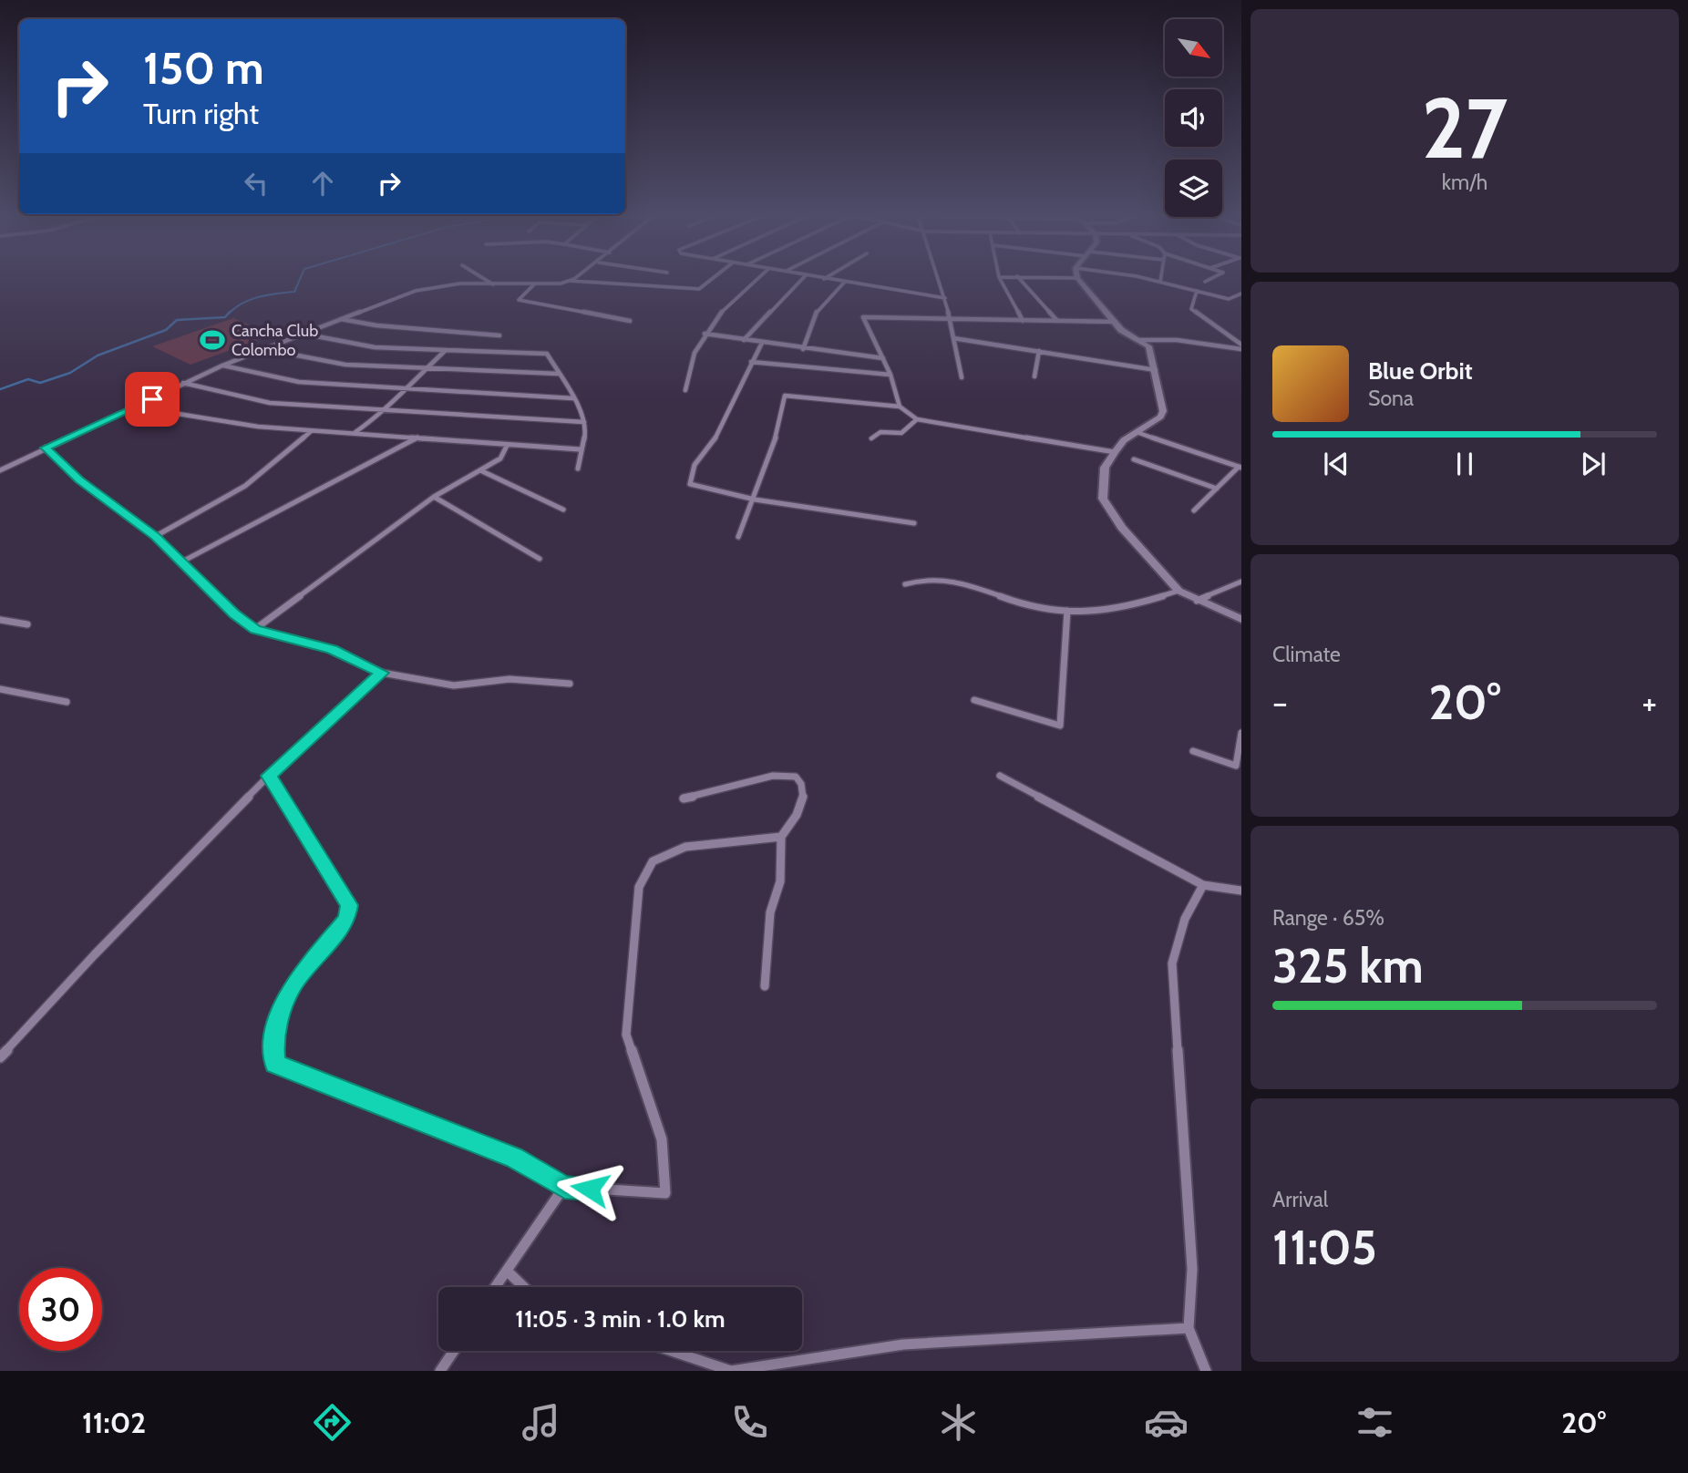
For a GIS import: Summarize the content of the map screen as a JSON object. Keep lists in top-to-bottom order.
{
  "places": {
    "sports": ["Cancha Club Colombo"]
  },
  "north": "bottom right",
  "page": {
    "tile": [
      ["27", "km/h"],
      "Climate",
      ["Range · 65%", "325 km"],
      ["Arrival", "11:05"]
    ],
    "turn": ["150 m", "Turn right"],
    "song": ["Blue Orbit", "Sona"],
    "heat": ["−", "20°", "+"],
    "limit": "30",
    "trip": "11:05 · 3 min · 1.0 km",
    "tabs": ["11:02", "20°"]
  }
}
